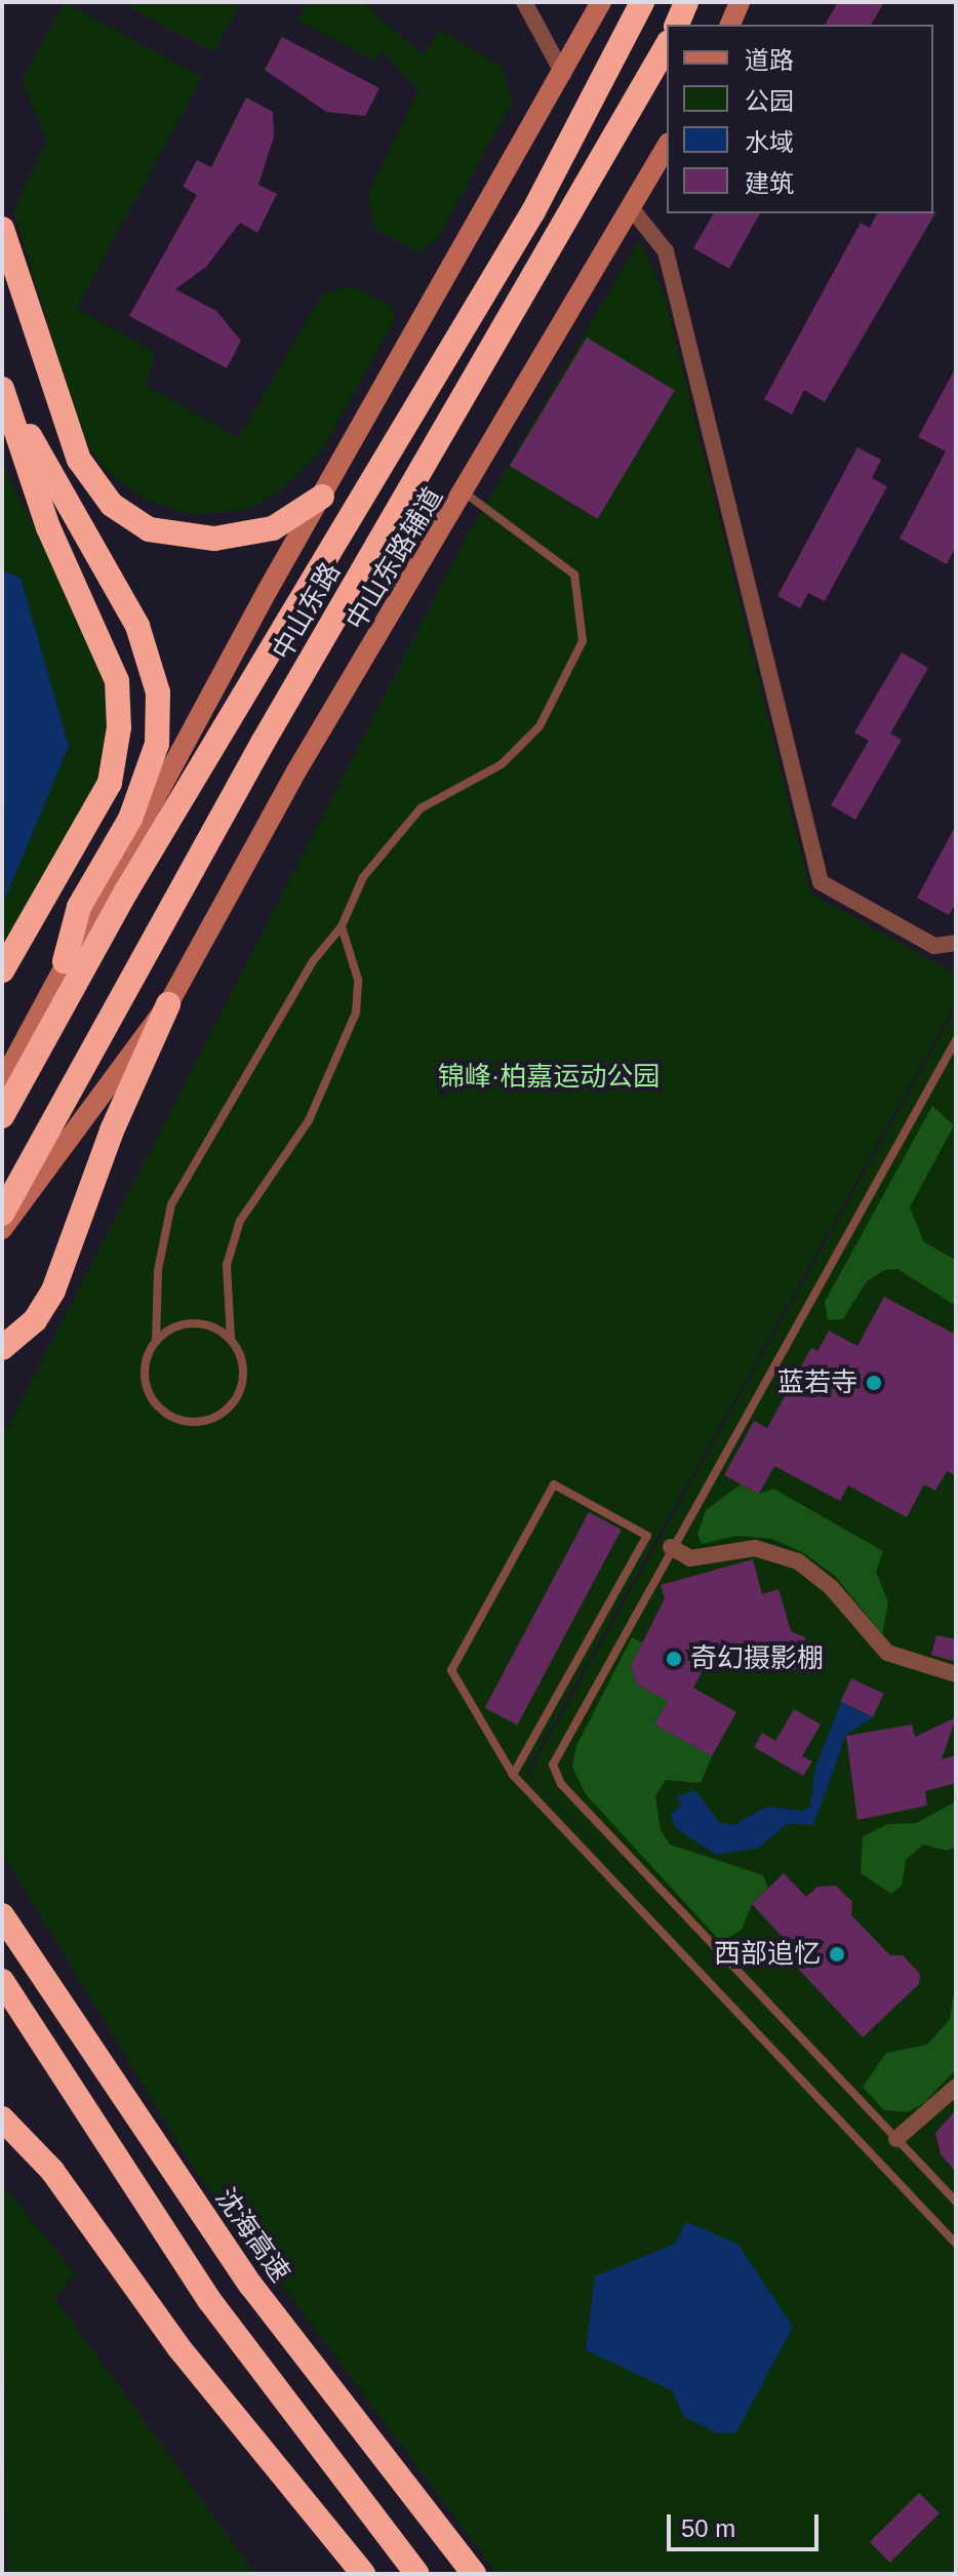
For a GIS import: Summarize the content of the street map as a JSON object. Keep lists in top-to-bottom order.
{
  "streets": {
    "highway": ["中山东路", "沈海高速"],
    "street": ["中山东路辅道"]
  },
  "parks": ["锦峰·柏嘉运动公园"],
  "places": ["蓝若寺", "奇幻摄影棚", "西部追忆"],
  "legend": [
    "道路",
    "公园",
    "水域",
    "建筑"
  ],
  "scale_bar": "50 m"
}
